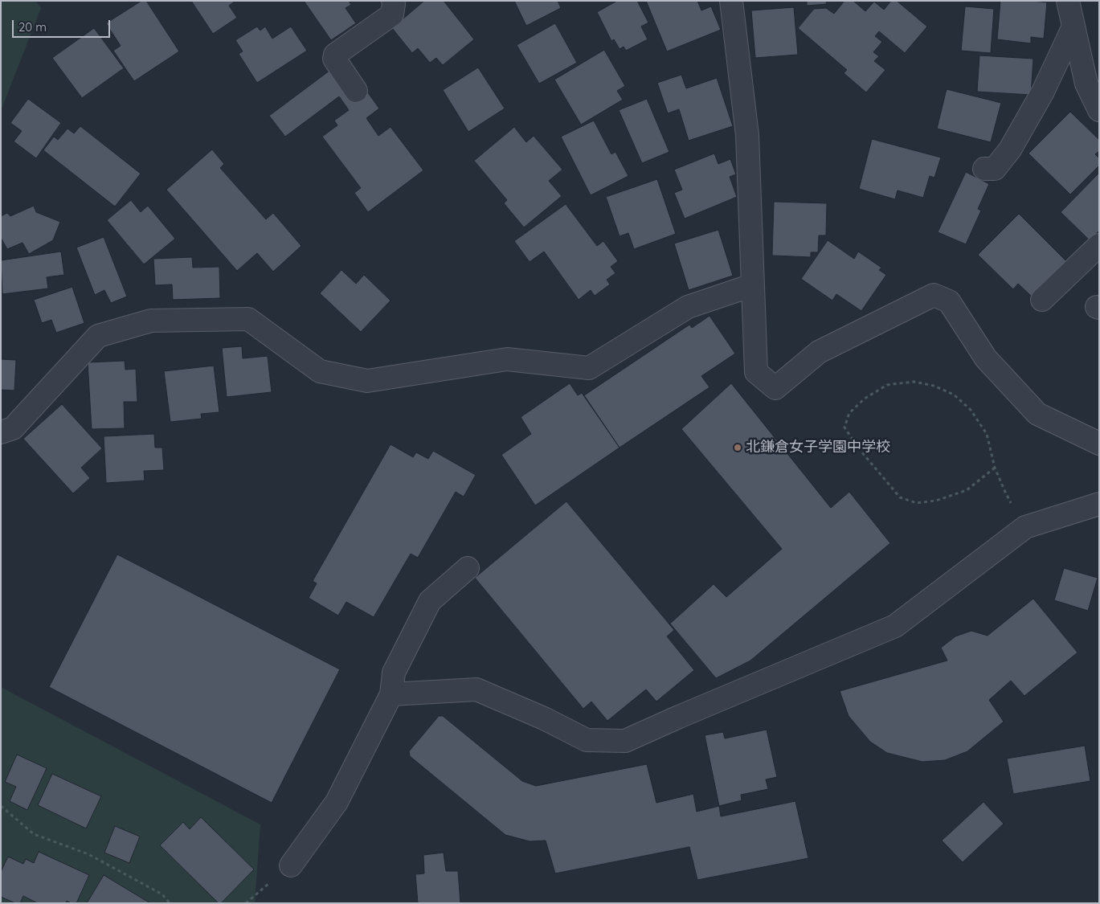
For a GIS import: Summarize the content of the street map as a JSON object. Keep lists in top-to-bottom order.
{
  "places": ["北鎌倉女子学園中学校"],
  "scale_bar": "20 m"
}
